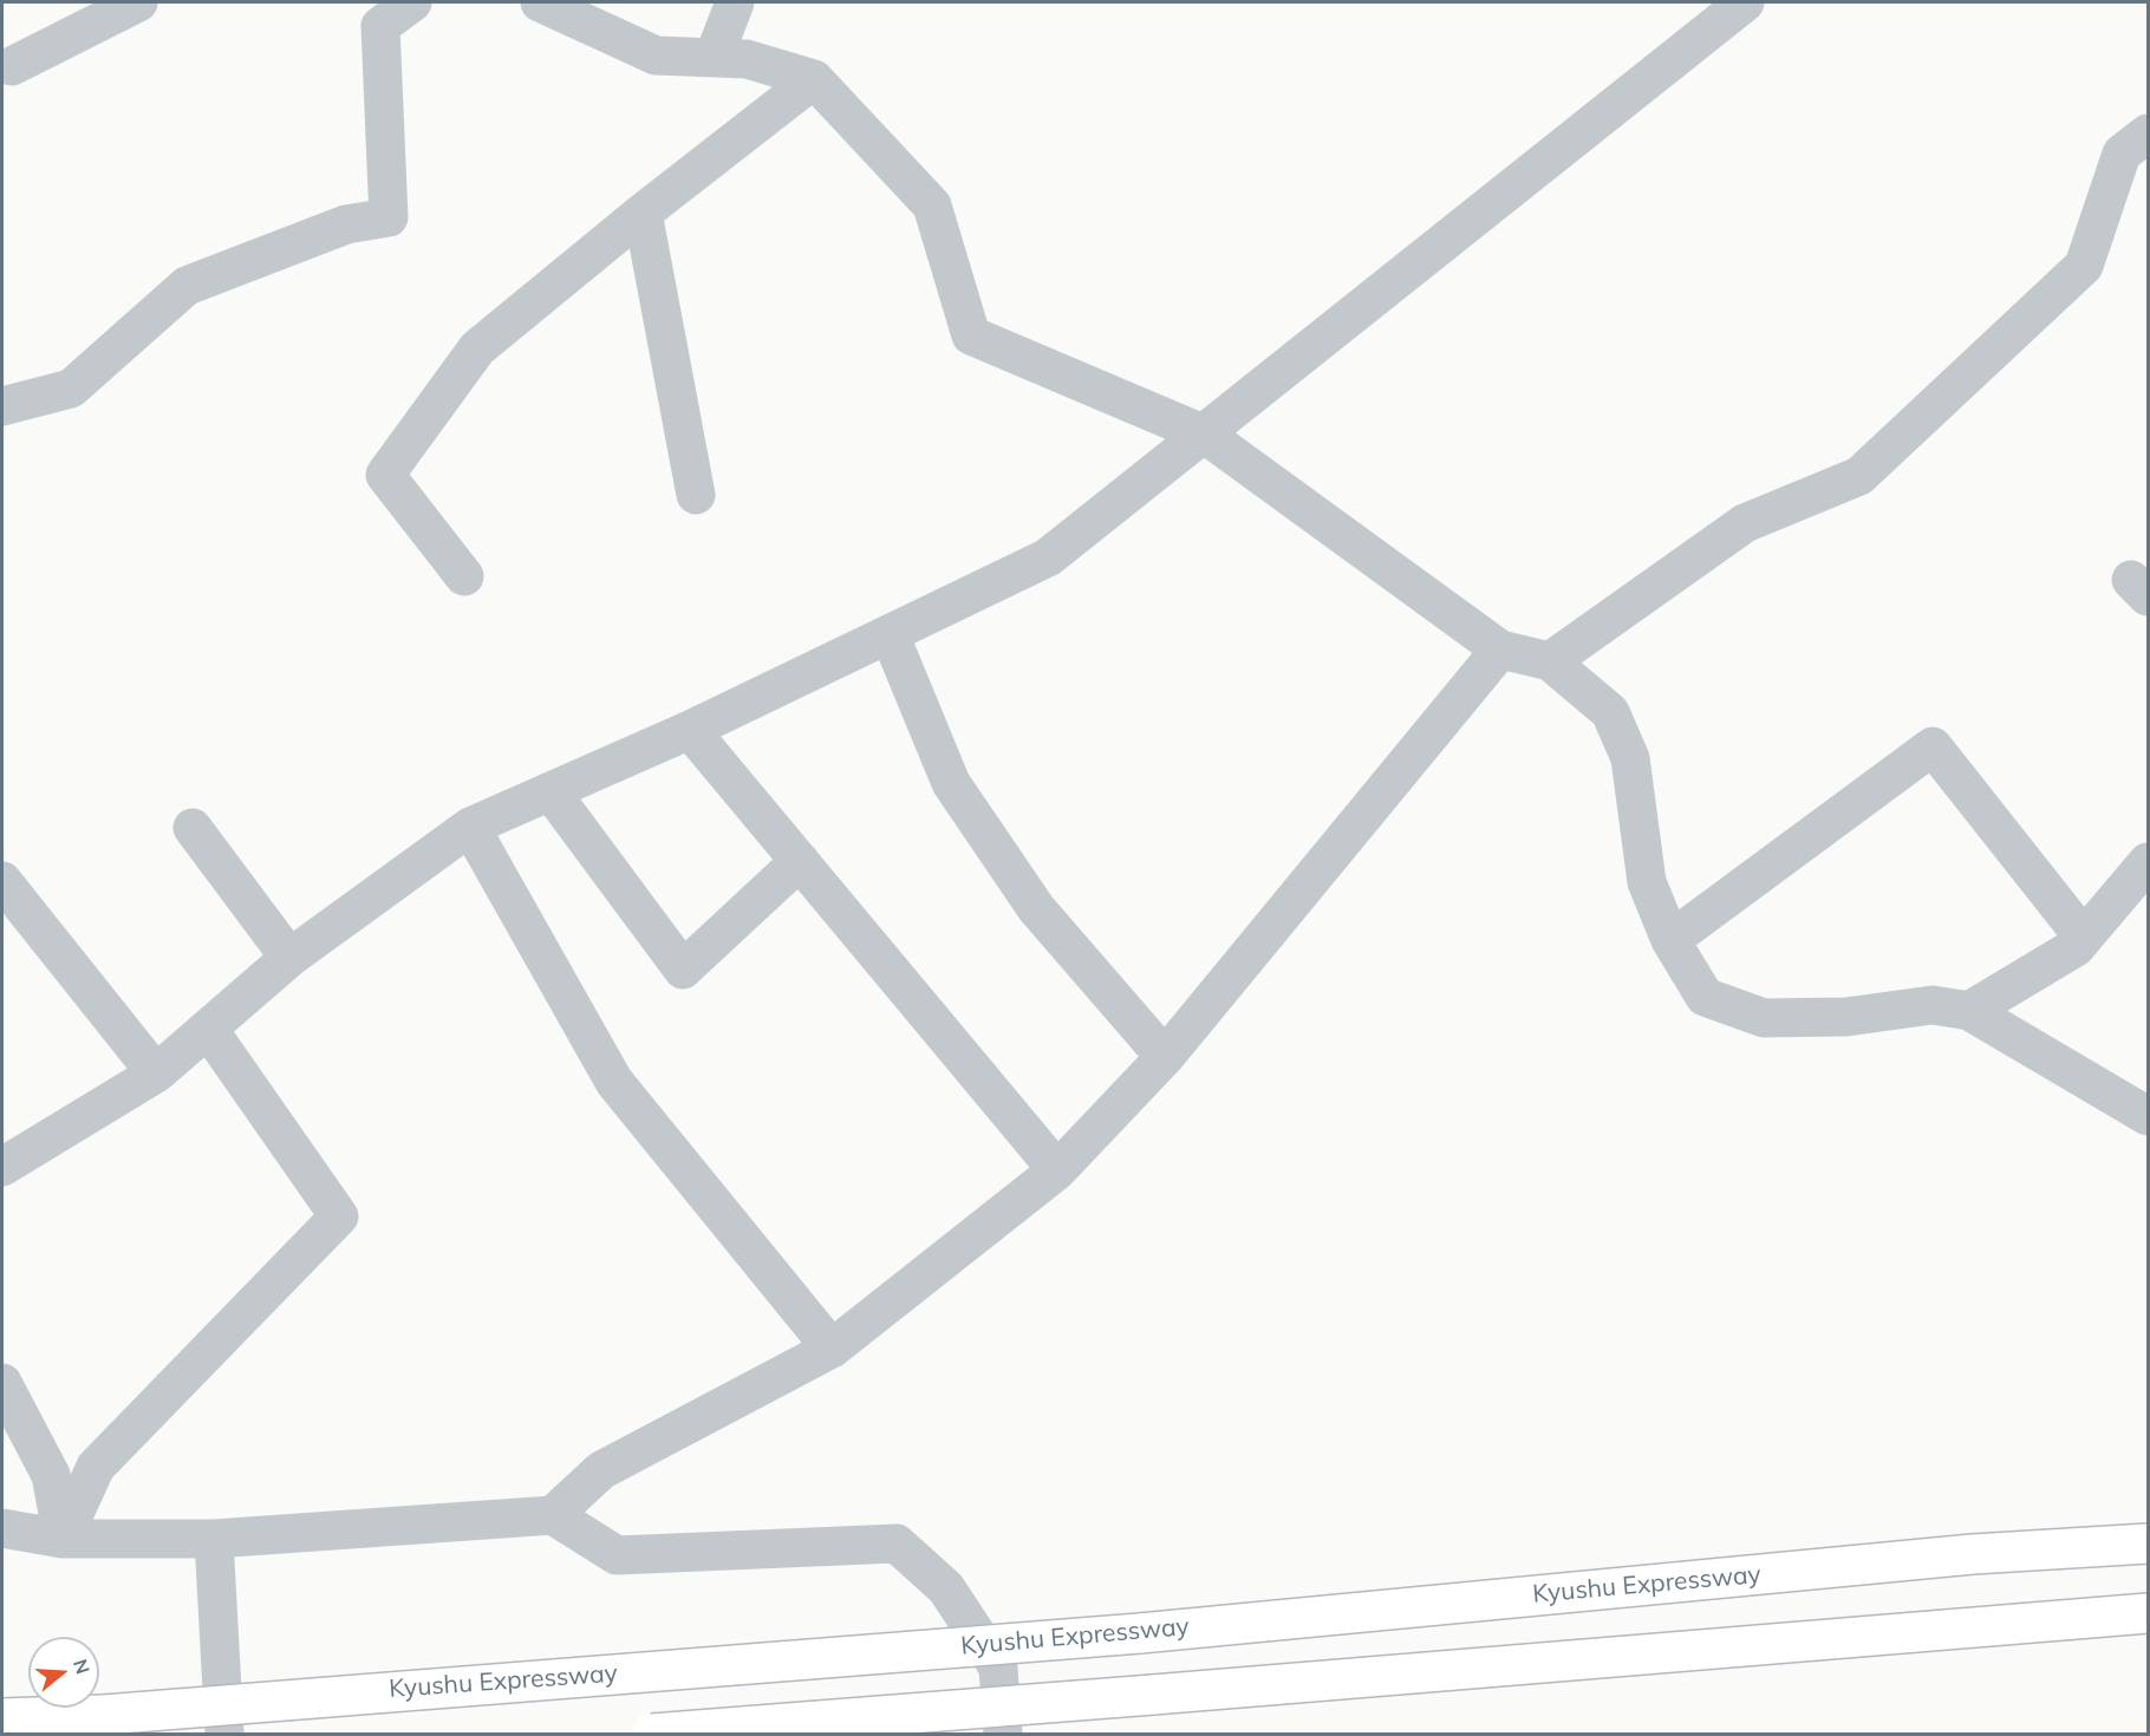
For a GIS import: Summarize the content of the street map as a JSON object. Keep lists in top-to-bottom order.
{
  "streets": {
    "highway": ["Kyushu Expressway"]
  },
  "north": "right"
}
